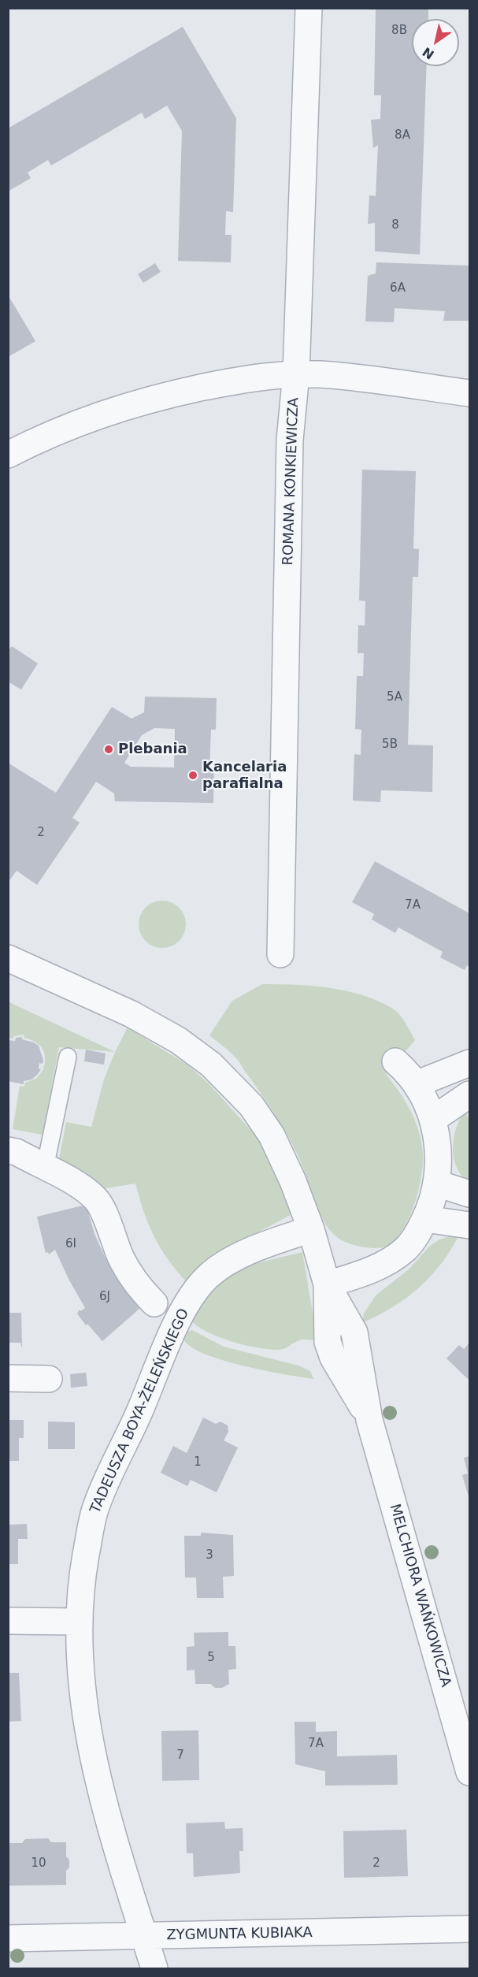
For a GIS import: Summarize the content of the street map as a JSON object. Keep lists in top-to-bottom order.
{
  "streets": {
    "street": [
      "ROMANA KONKIEWICZA",
      "TADEUSZA BOYA-ŻELEŃSKIEGO",
      "MELCHIORA WAŃKOWICZA",
      "ZYGMUNTA KUBIAKA"
    ]
  },
  "crossings": [
    ["TADEUSZA BOYA-ŻELEŃSKIEGO", "MELCHIORA WAŃKOWICZA"],
    ["TADEUSZA BOYA-ŻELEŃSKIEGO", "ZYGMUNTA KUBIAKA"]
  ],
  "places": ["Plebania", "Kancelaria parafialna"],
  "house_numbers": [
    "8B",
    "8A",
    "8",
    "6A",
    "5A",
    "5B",
    "2",
    "7A",
    "6I",
    "6J",
    "1",
    "3",
    "5",
    "7A",
    "7",
    "10",
    "2"
  ],
  "north": "bottom left"
}
